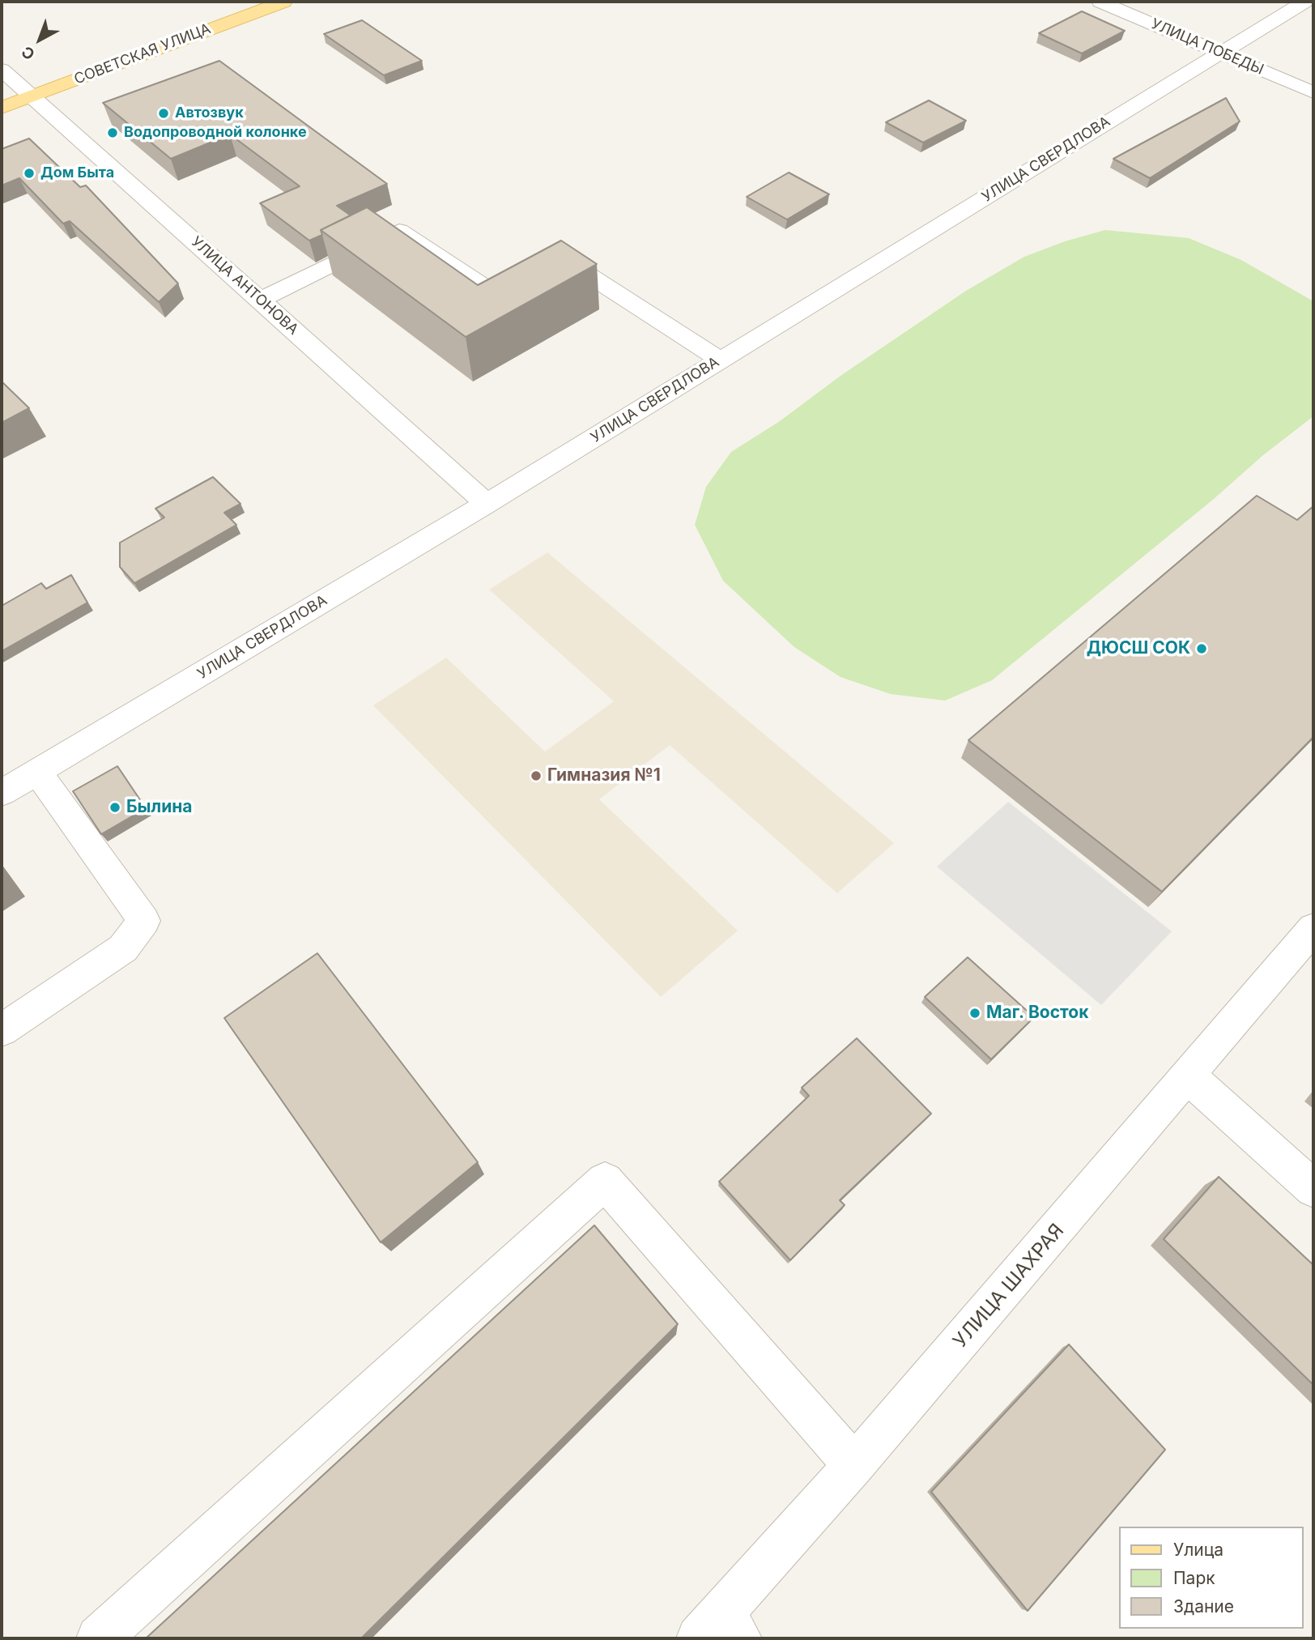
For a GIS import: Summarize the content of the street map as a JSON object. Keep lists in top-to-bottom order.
{
  "streets": {
    "main road": ["СОВЕТСКАЯ УЛИЦА"],
    "street": [
      "УЛИЦА ПОБЕДЫ",
      "УЛИЦА СВЕРДЛОВА",
      "УЛИЦА АНТОНОВА",
      "УЛИЦА ШАХРАЯ"
    ]
  },
  "crossings": [
    ["УЛИЦА ПОБЕДЫ", "УЛИЦА СВЕРДЛОВА"],
    ["СОВЕТСКАЯ УЛИЦА", "УЛИЦА АНТОНОВА"],
    ["УЛИЦА СВЕРДЛОВА", "УЛИЦА АНТОНОВА"]
  ],
  "places": [
    "Автозвук",
    "Водопроводной колонке",
    "Дом Быта",
    "ДЮСШ СОК",
    "Гимназия №1",
    "Былина",
    "Маг. Восток"
  ],
  "legend": ["Улица", "Парк", "Здание"],
  "north": "bottom left"
}
